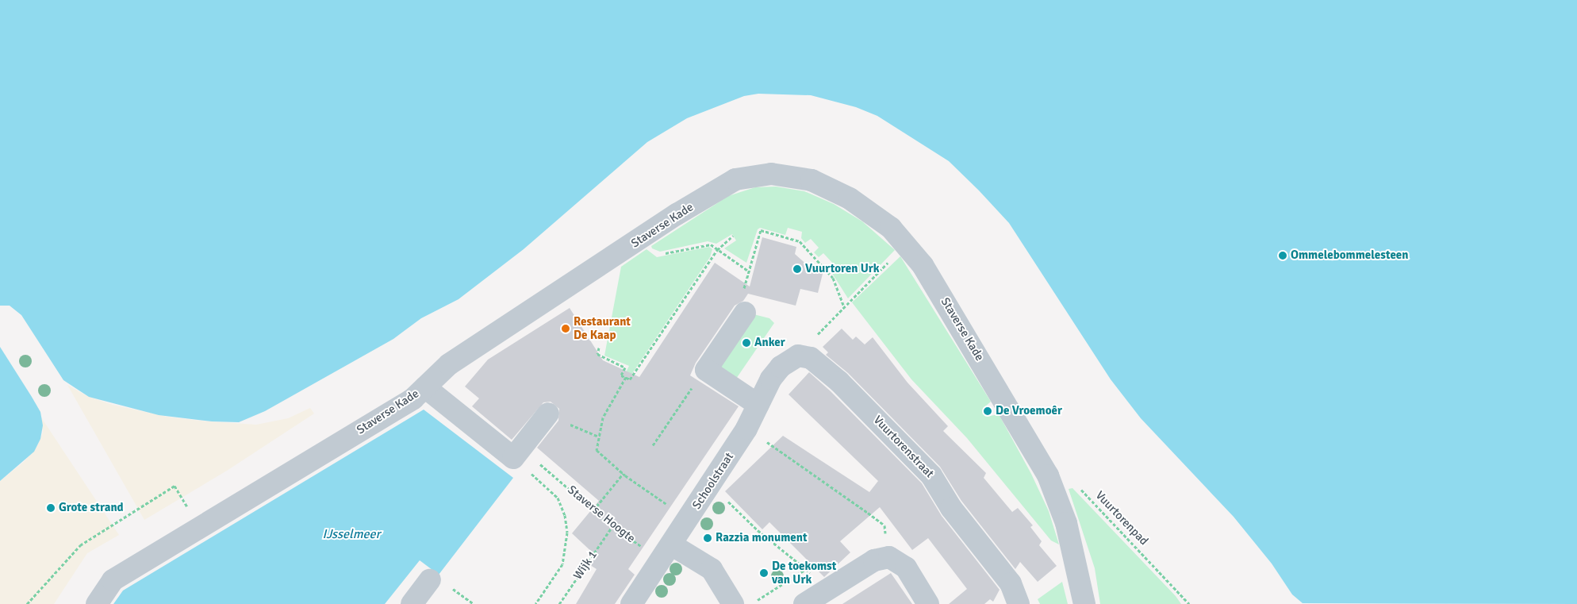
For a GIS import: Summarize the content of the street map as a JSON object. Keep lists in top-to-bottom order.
{
  "streets": {
    "street": ["Staverse Kade", "Vuurtorenstraat", "Schoolstraat"],
    "path": ["Staverse Hoogte", "Vuurtorenpad", "Wijk 1"]
  },
  "crossings": [
    ["Vuurtorenstraat", "Schoolstraat"],
    ["Schoolstraat", "Staverse Hoogte"],
    ["Staverse Hoogte", "Wijk 1"]
  ],
  "water": ["IJsselmeer"],
  "places": [
    "Ommelebommelesteen",
    "Vuurtoren Urk",
    "Restaurant De Kaap",
    "Anker",
    "De Vroemoêr",
    "Grote strand",
    "Razzia monument",
    "De toekomst van Urk"
  ]
}
